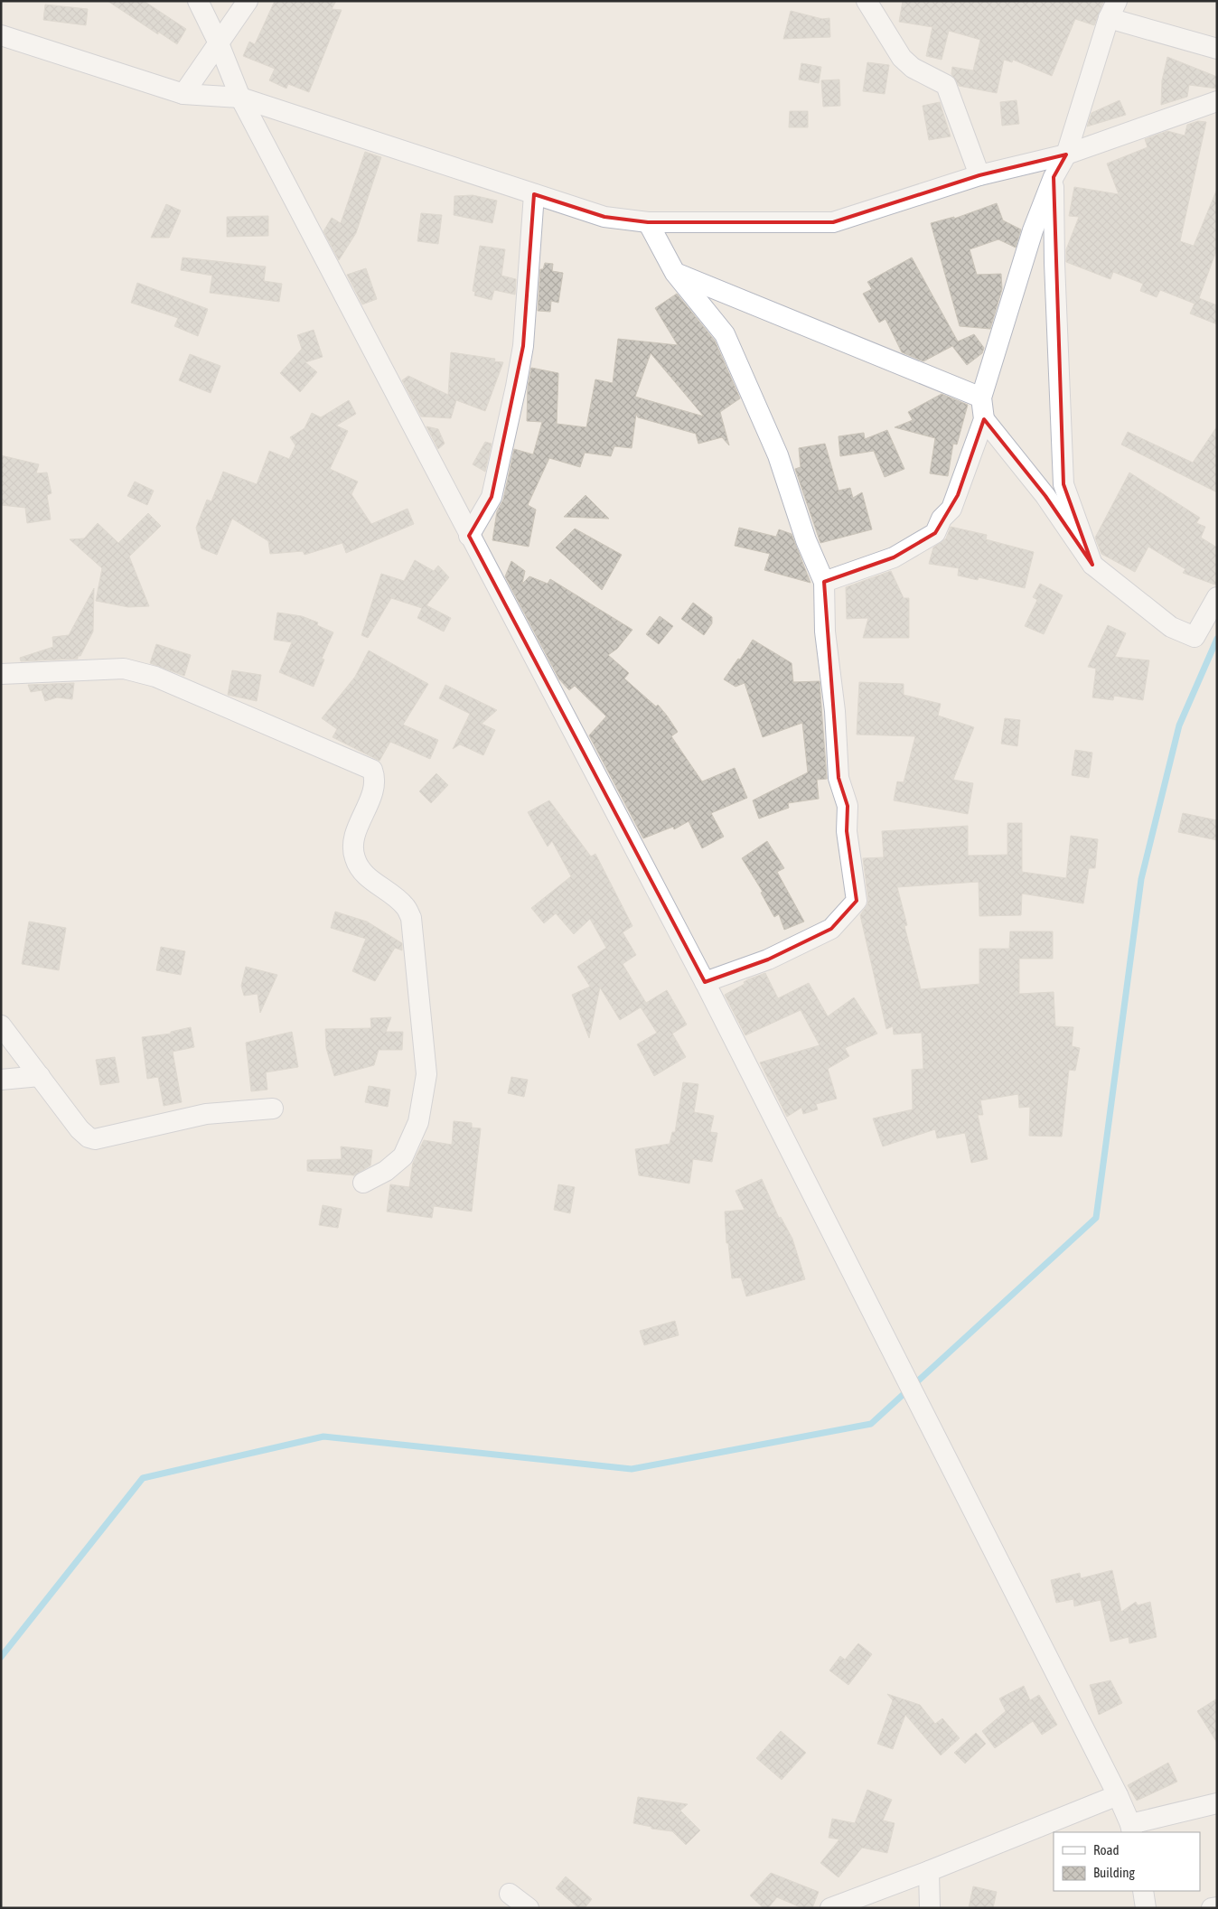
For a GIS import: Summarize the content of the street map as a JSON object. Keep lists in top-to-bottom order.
{
  "legend": ["Road", "Building"]
}
